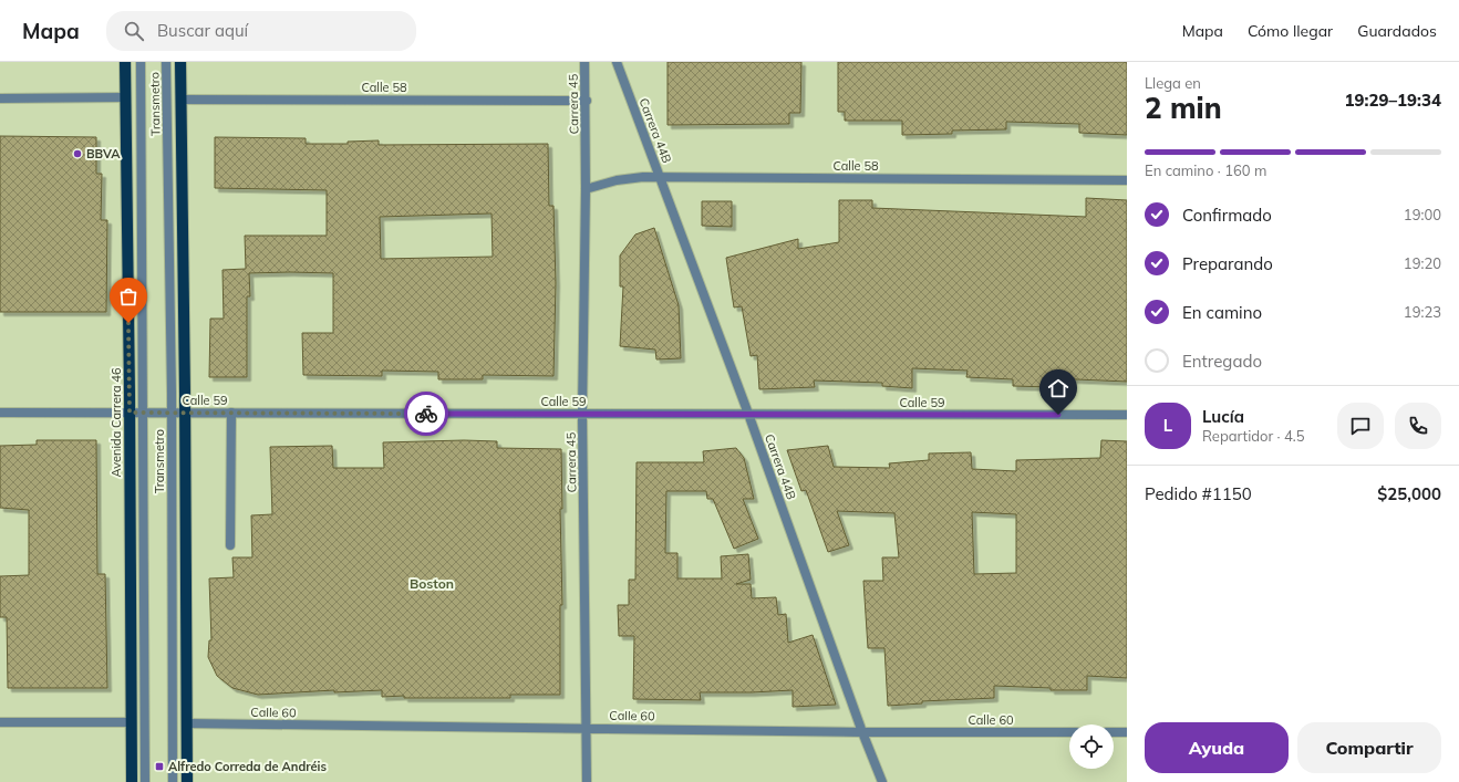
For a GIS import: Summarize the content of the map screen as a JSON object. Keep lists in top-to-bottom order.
{
  "streets": {
    "main road": ["Avenida Carrera 46"],
    "street": [
      "Calle 58",
      "Transmetro",
      "Carrera 45",
      "Carrera 44B",
      "Calle 59",
      "Calle 60"
    ]
  },
  "crossings": [
    ["Calle 58", "Carrera 45"],
    ["Calle 58", "Carrera 44B"],
    ["Transmetro", "Calle 59"],
    ["Carrera 45", "Calle 59"],
    ["Carrera 45", "Calle 60"],
    ["Carrera 44B", "Calle 59"],
    ["Carrera 44B", "Calle 60"],
    ["Calle 59", "Avenida Carrera 46"]
  ],
  "districts": ["Boston"],
  "places": {
    "other": ["BBVA"],
    "transit": ["Alfredo Correda de Andréis"]
  },
  "page": {
    "header": "Mapa",
    "search": "Buscar aquí",
    "nav": ["Mapa", "Cómo llegar", "Guardados"],
    "heading": ["2 min", "Llega en", "19:29–19:34"],
    "panel": [
      "Lucía",
      "Repartidor · 4.5",
      "Pedido #1150",
      "$25,000"
    ],
    "bar": "En camino · 160 m",
    "list": [
      ["Confirmado", "19:00"],
      ["Preparando", "19:20"],
      ["En camino", "19:23"],
      "Entregado"
    ],
    "round": "L",
    "buttons": ["Ayuda", "Compartir"]
  }
}
